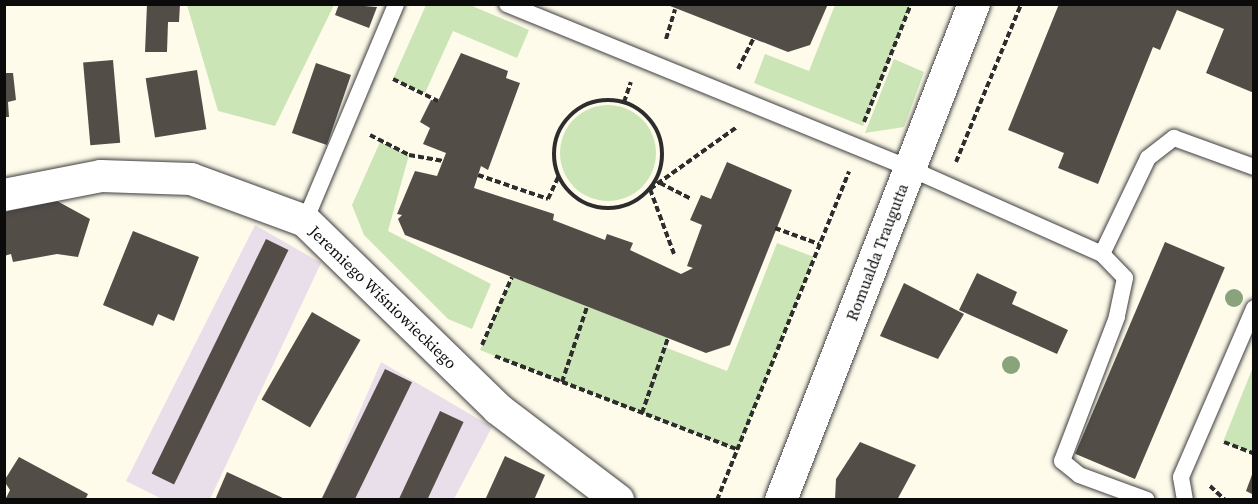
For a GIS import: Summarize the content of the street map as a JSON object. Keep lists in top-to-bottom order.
{
  "streets": {
    "street": ["Romualda Traugutta", "Jeremiego Wiśniowieckiego"]
  }
}
